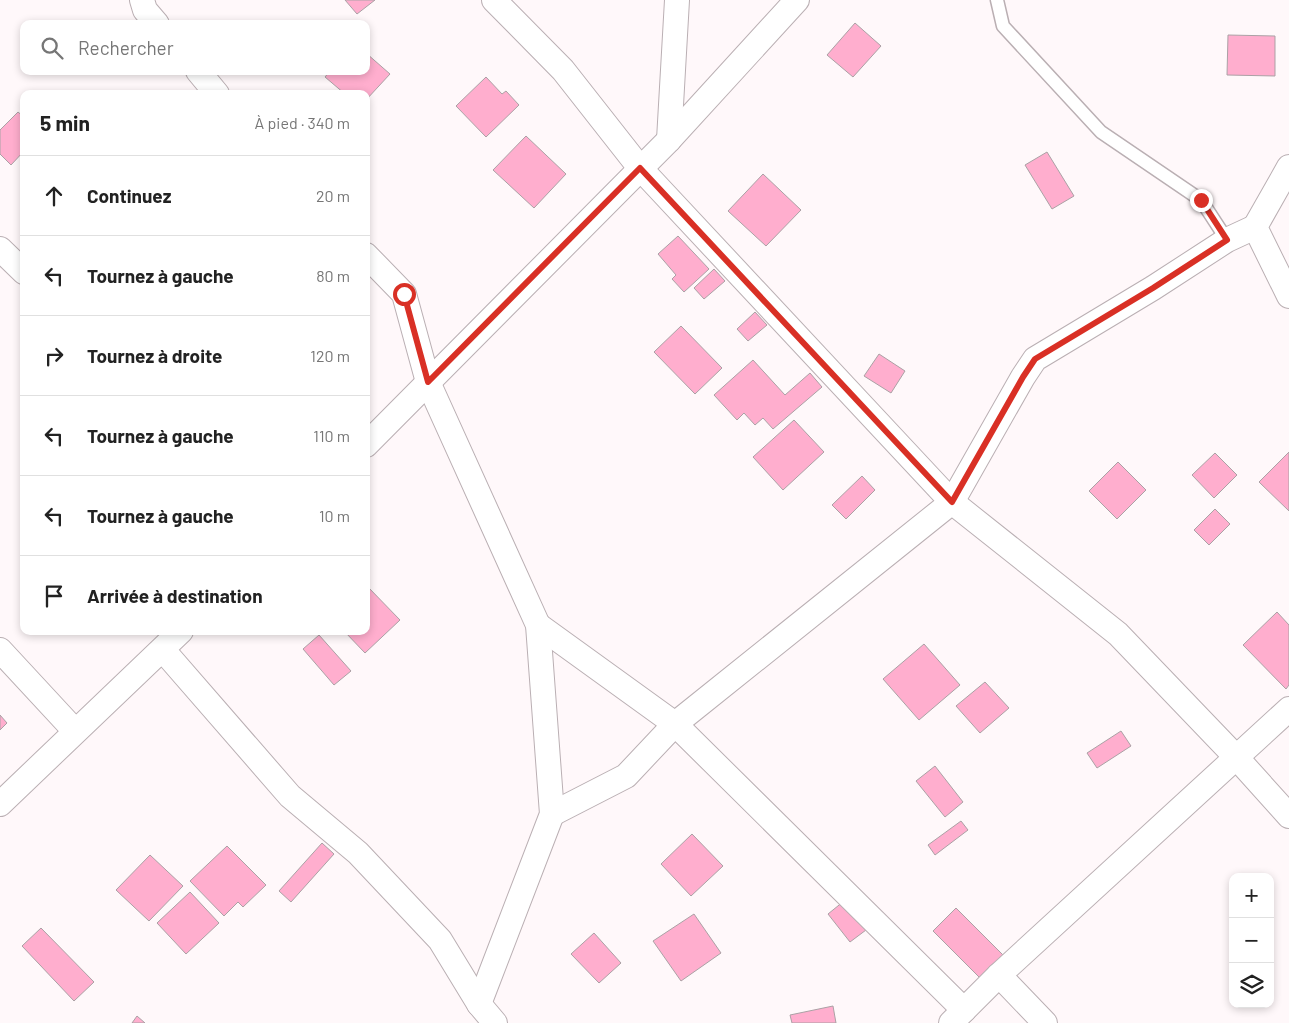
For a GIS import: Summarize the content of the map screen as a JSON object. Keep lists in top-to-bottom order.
{
  "page": {
    "search": "Rechercher",
    "heading": ["5 min", "À pied · 340 m"],
    "list": [
      ["Continuez", "20 m"],
      ["Tournez à gauche", "80 m"],
      ["Tournez à droite", "120 m"],
      ["Tournez à gauche", "110 m"],
      ["Tournez à gauche", "10 m"],
      "Arrivée à destination"
    ],
    "map_buttons": ["+", "−"]
  }
}
